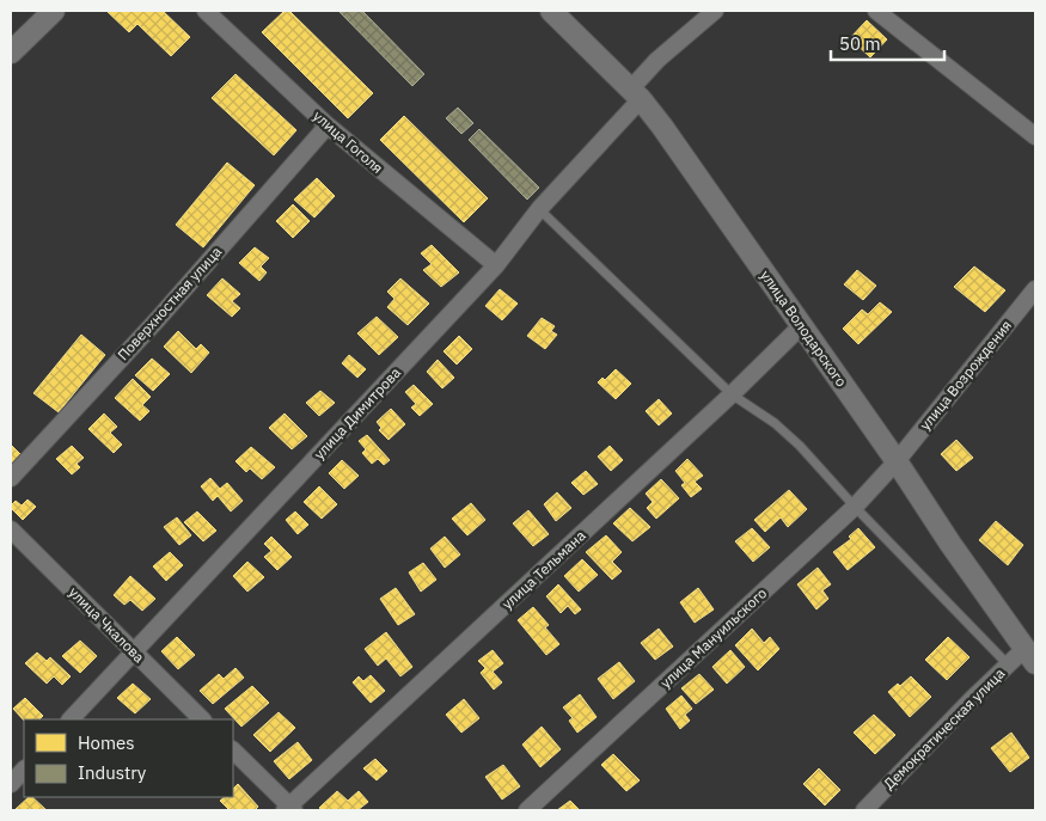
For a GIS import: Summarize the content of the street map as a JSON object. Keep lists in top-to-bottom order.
{
  "streets": {
    "street": [
      "улица Гоголя",
      "Поверхностная улица",
      "улица Володарского",
      "улица Возрождения",
      "улица Димитрова",
      "улица Тельмана",
      "улица Чкалова",
      "улица Мануильского",
      "Демократическая улица"
    ]
  },
  "crossings": [
    ["улица Гоголя", "Поверхностная улица"],
    ["улица Гоголя", "улица Димитрова"],
    ["улица Володарского", "улица Возрождения"],
    ["улица Володарского", "улица Димитрова"],
    ["улица Володарского", "улица Тельмана"],
    ["улица Володарского", "улица Мануильского"],
    ["улица Володарского", "Демократическая улица"],
    ["улица Возрождения", "улица Мануильского"],
    ["улица Димитрова", "улица Чкалова"]
  ],
  "legend": ["Homes", "Industry"],
  "scale_bar": "50 m"
}
